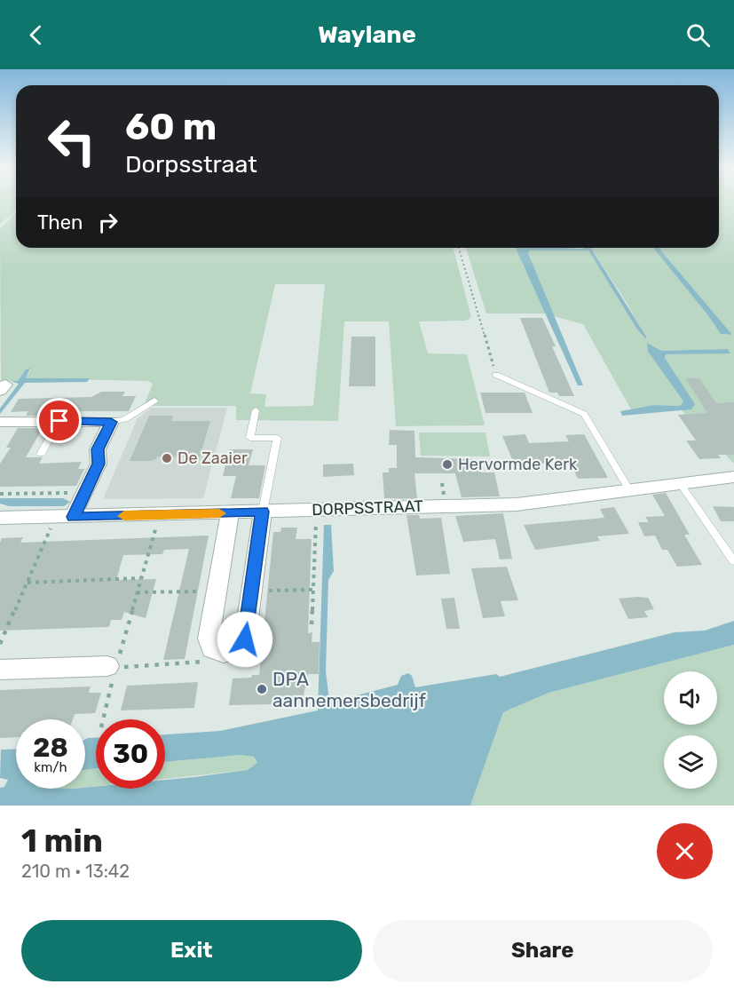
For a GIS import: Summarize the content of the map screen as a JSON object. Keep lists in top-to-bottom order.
{
  "streets": {
    "street": ["DORPSSTRAAT"]
  },
  "places": ["De Zaaier", "Hervormde Kerk", "DPA aannemersbedrijf"],
  "page": {
    "header": "Waylane",
    "turn": ["60 m", "Dorpsstraat"],
    "then": "Then",
    "speed": "28 km/h",
    "limit": "30",
    "heading": ["1 min", "210 m · 13:42"],
    "buttons": ["Exit", "Share"]
  }
}
